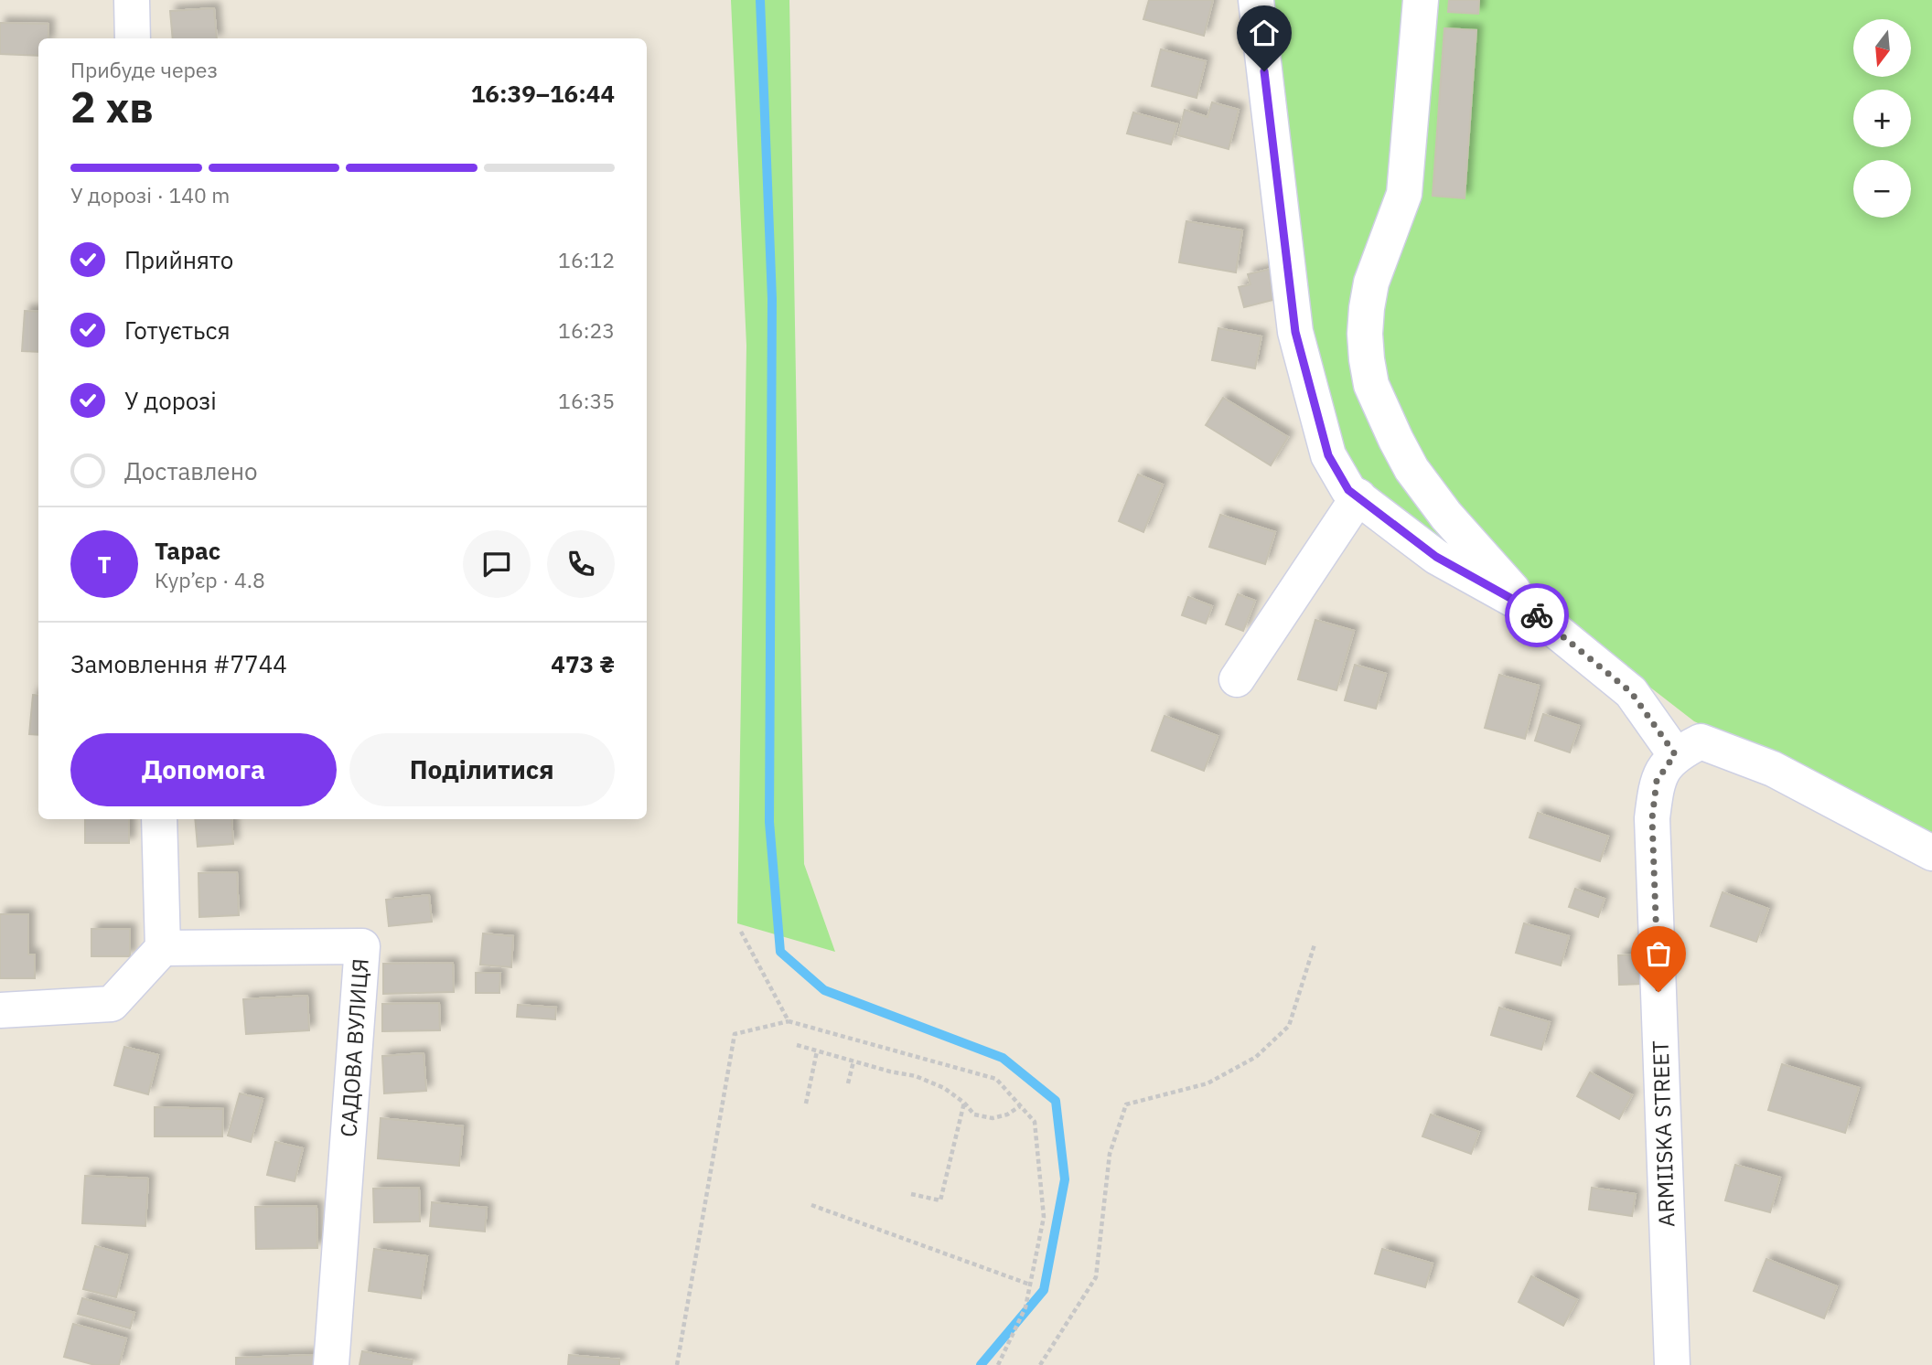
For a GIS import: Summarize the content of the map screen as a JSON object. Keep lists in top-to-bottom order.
{
  "streets": {
    "street": ["САДОВА ВУЛИЦЯ", "ARMIISKA STREET"]
  },
  "north": "bottom",
  "page": {
    "map_buttons": ["+", "−"],
    "heading": ["2 хв", "Прибуде через", "16:39–16:44"],
    "panel": [
      "Тарас",
      "Кур’єр · 4.8",
      "Замовлення #7744",
      "473 ₴"
    ],
    "bar": "У дорозі · 140 m",
    "list": [
      ["Прийнято", "16:12"],
      ["Готується", "16:23"],
      ["У дорозі", "16:35"],
      "Доставлено"
    ],
    "round": "Т",
    "buttons": ["Допомога", "Поділитися"]
  }
}
